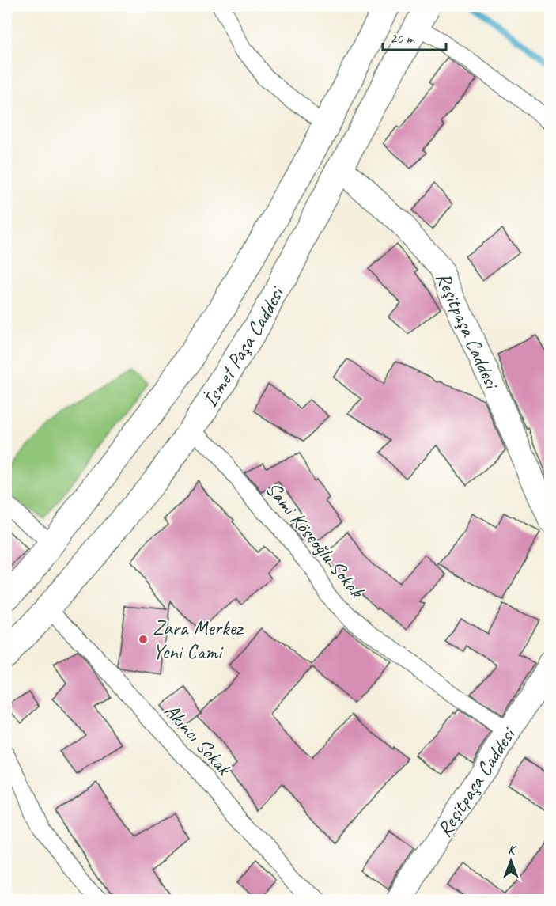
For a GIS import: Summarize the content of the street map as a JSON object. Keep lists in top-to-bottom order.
{
  "streets": {
    "highway": ["İsmet Paşa Caddesi"],
    "main road": ["Reşitpaşa Caddesi"],
    "street": ["Sami Köseoğlu Sokak", "Akıncı Sokak"]
  },
  "crossings": [
    ["Reşitpaşa Caddesi", "İsmet Paşa Caddesi"],
    ["Reşitpaşa Caddesi", "Sami Köseoğlu Sokak"],
    ["İsmet Paşa Caddesi", "Sami Köseoğlu Sokak"],
    ["İsmet Paşa Caddesi", "Akıncı Sokak"]
  ],
  "places": ["Zara Merkez Yeni Cami"],
  "scale_bar": "20 m",
  "north": "top"
}
